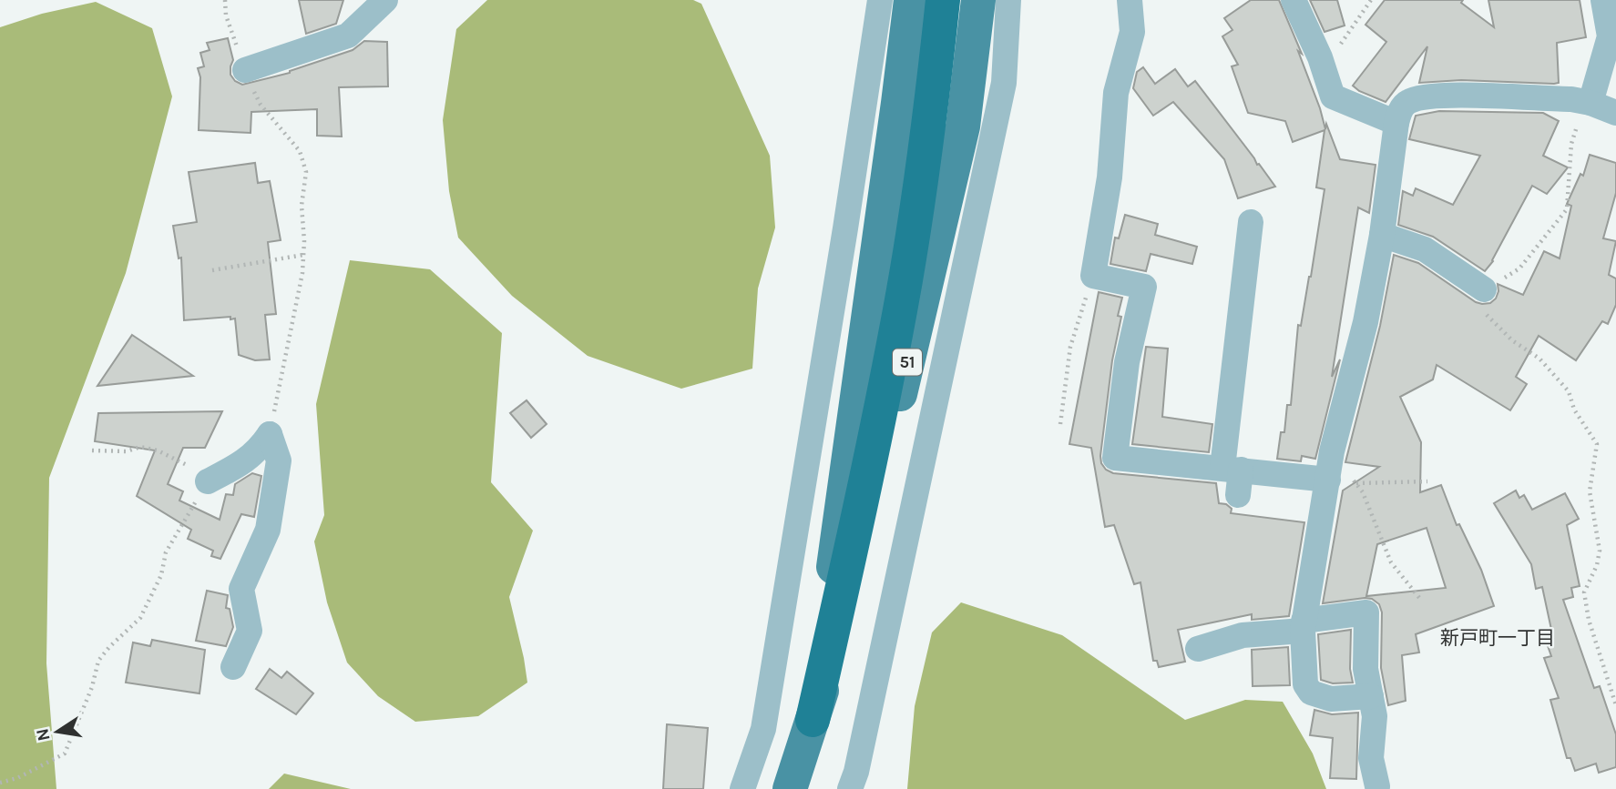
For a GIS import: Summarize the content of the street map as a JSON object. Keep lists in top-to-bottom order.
{
  "streets": {
    "highway": ["51"]
  },
  "districts": ["新戸町一丁目"],
  "north": "left"
}
